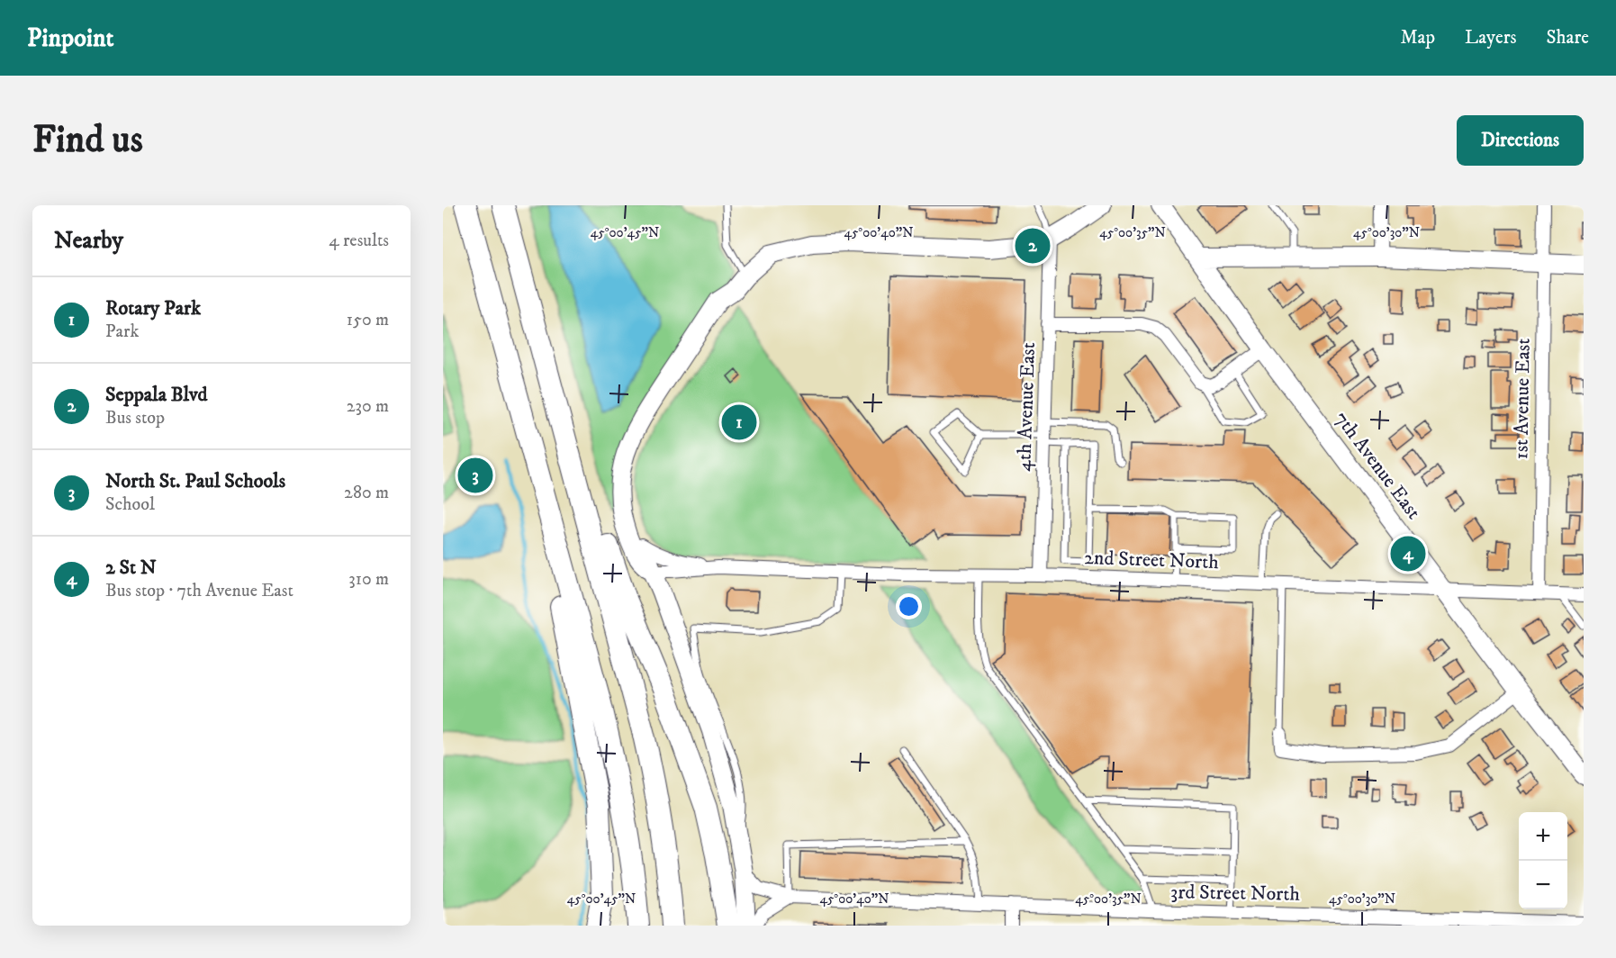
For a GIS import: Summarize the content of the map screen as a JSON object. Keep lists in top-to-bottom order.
{
  "streets": {
    "street": [
      "1st Avenue East",
      "4th Avenue East",
      "7th Avenue East",
      "2nd Street North",
      "3rd Street North"
    ]
  },
  "crossings": [
    ["1st Avenue East", "2nd Street North"],
    ["4th Avenue East", "2nd Street North"],
    ["7th Avenue East", "2nd Street North"]
  ],
  "page": {
    "header": "Pinpoint",
    "nav": ["Map", "Layers", "Share"],
    "buttons": "Directions",
    "title": "Find us",
    "heading": ["Nearby", "4 results"],
    "pins": [
      "2",
      "1",
      "3",
      "4"
    ],
    "list": [
      {
        "mark": "1",
        "name": "Rotary Park",
        "note": "Park",
        "value": "150 m"
      },
      {
        "mark": "2",
        "name": "Seppala Blvd",
        "note": "Bus stop",
        "value": "230 m"
      },
      {
        "mark": "3",
        "name": "North St. Paul Schools",
        "note": "School",
        "value": "280 m"
      },
      {
        "mark": "4",
        "name": "2 St N",
        "note": "Bus stop · 7th Avenue East",
        "value": "310 m"
      }
    ],
    "map_buttons": ["+", "−"]
  },
  "coordinates": [
    "45°00'45\"N",
    "45°00'40\"N",
    "45°00'35\"N",
    "45°00'30\"N"
  ]
}
